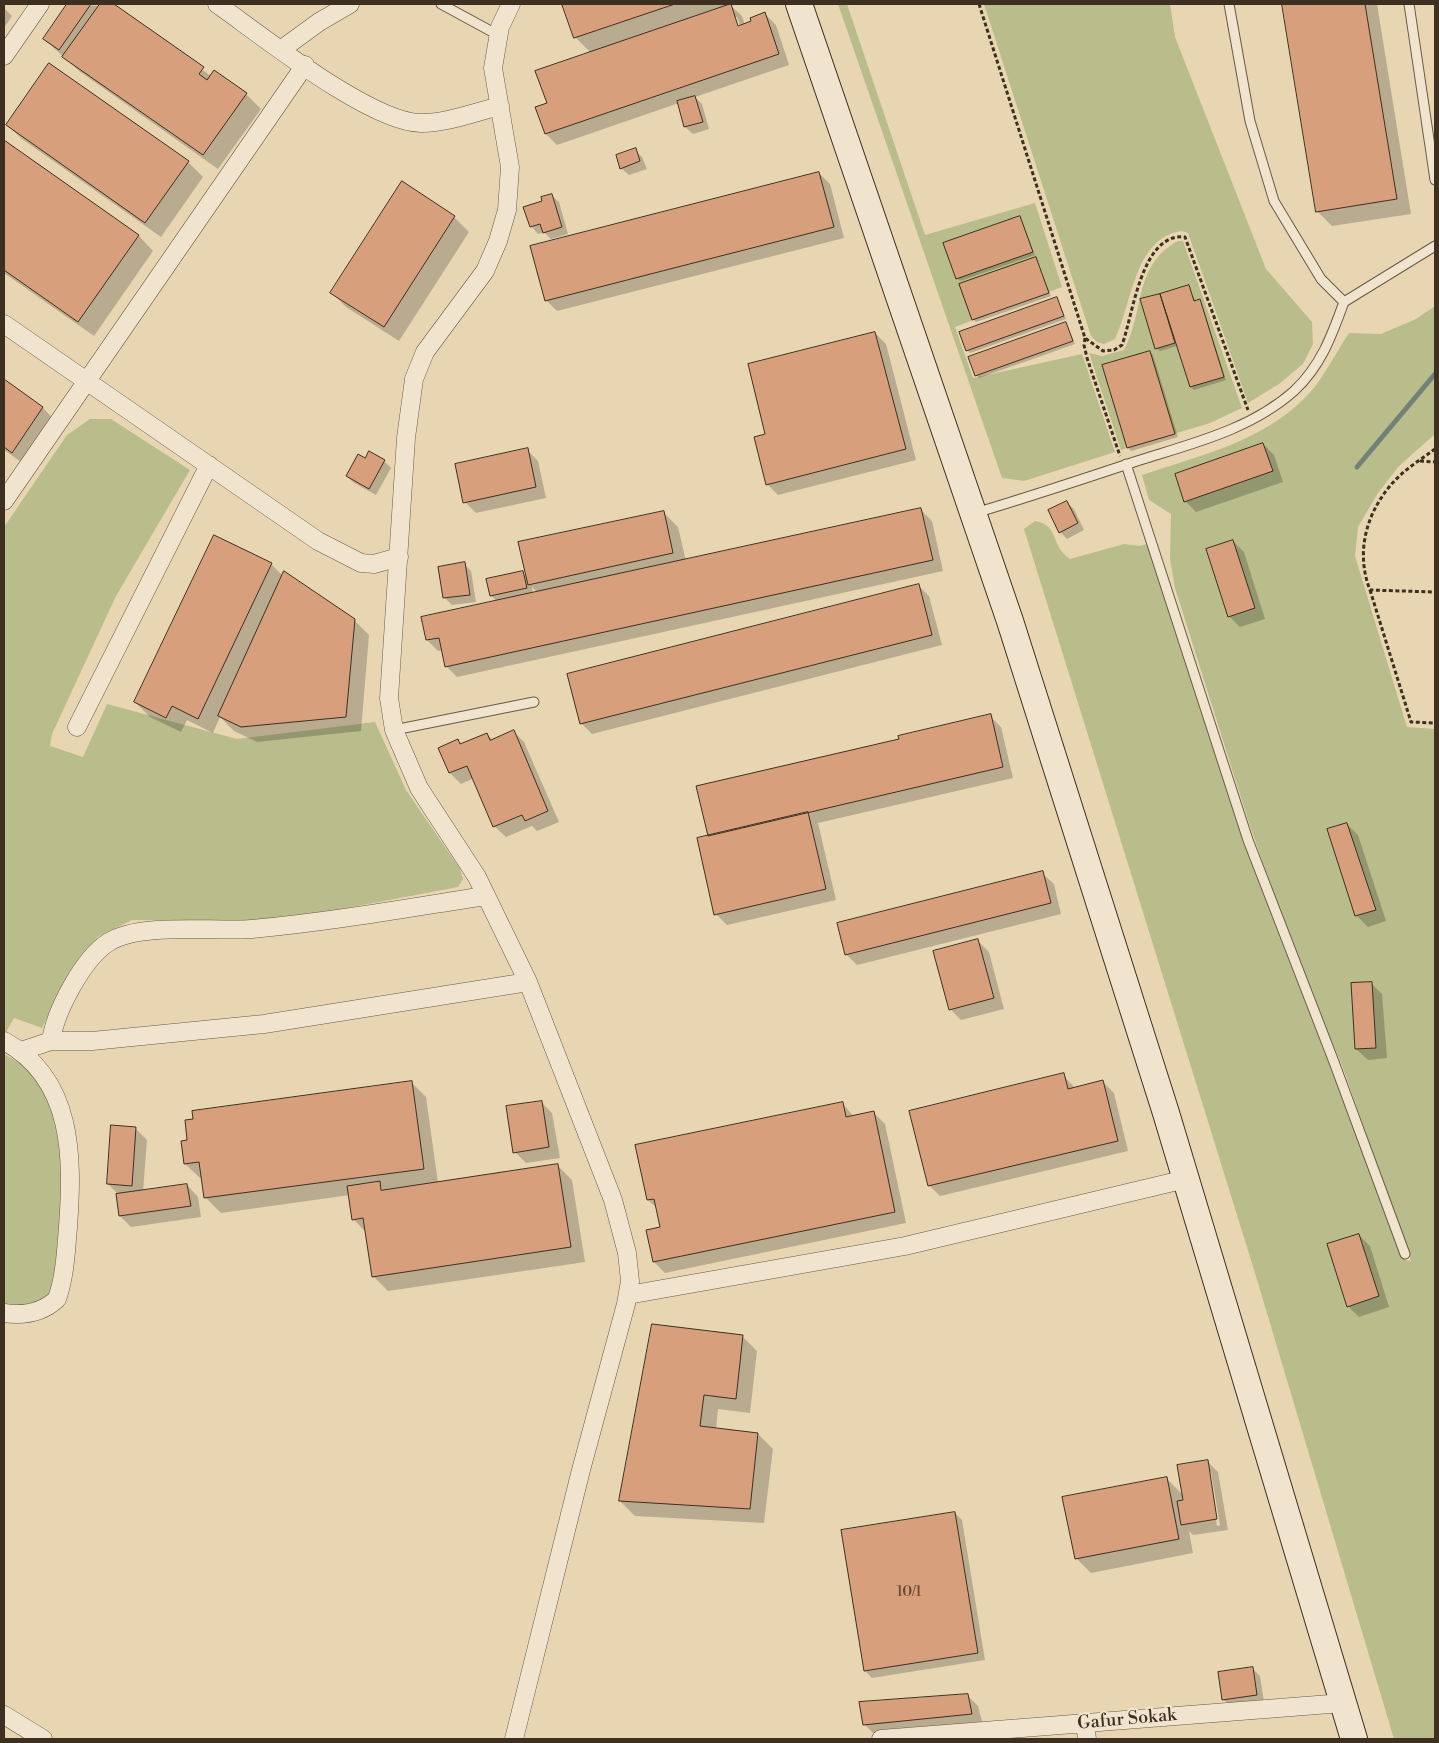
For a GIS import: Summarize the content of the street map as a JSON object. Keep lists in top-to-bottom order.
{
  "streets": {
    "street": ["Gafur Sokak"]
  },
  "house_numbers": ["10/1"]
}
